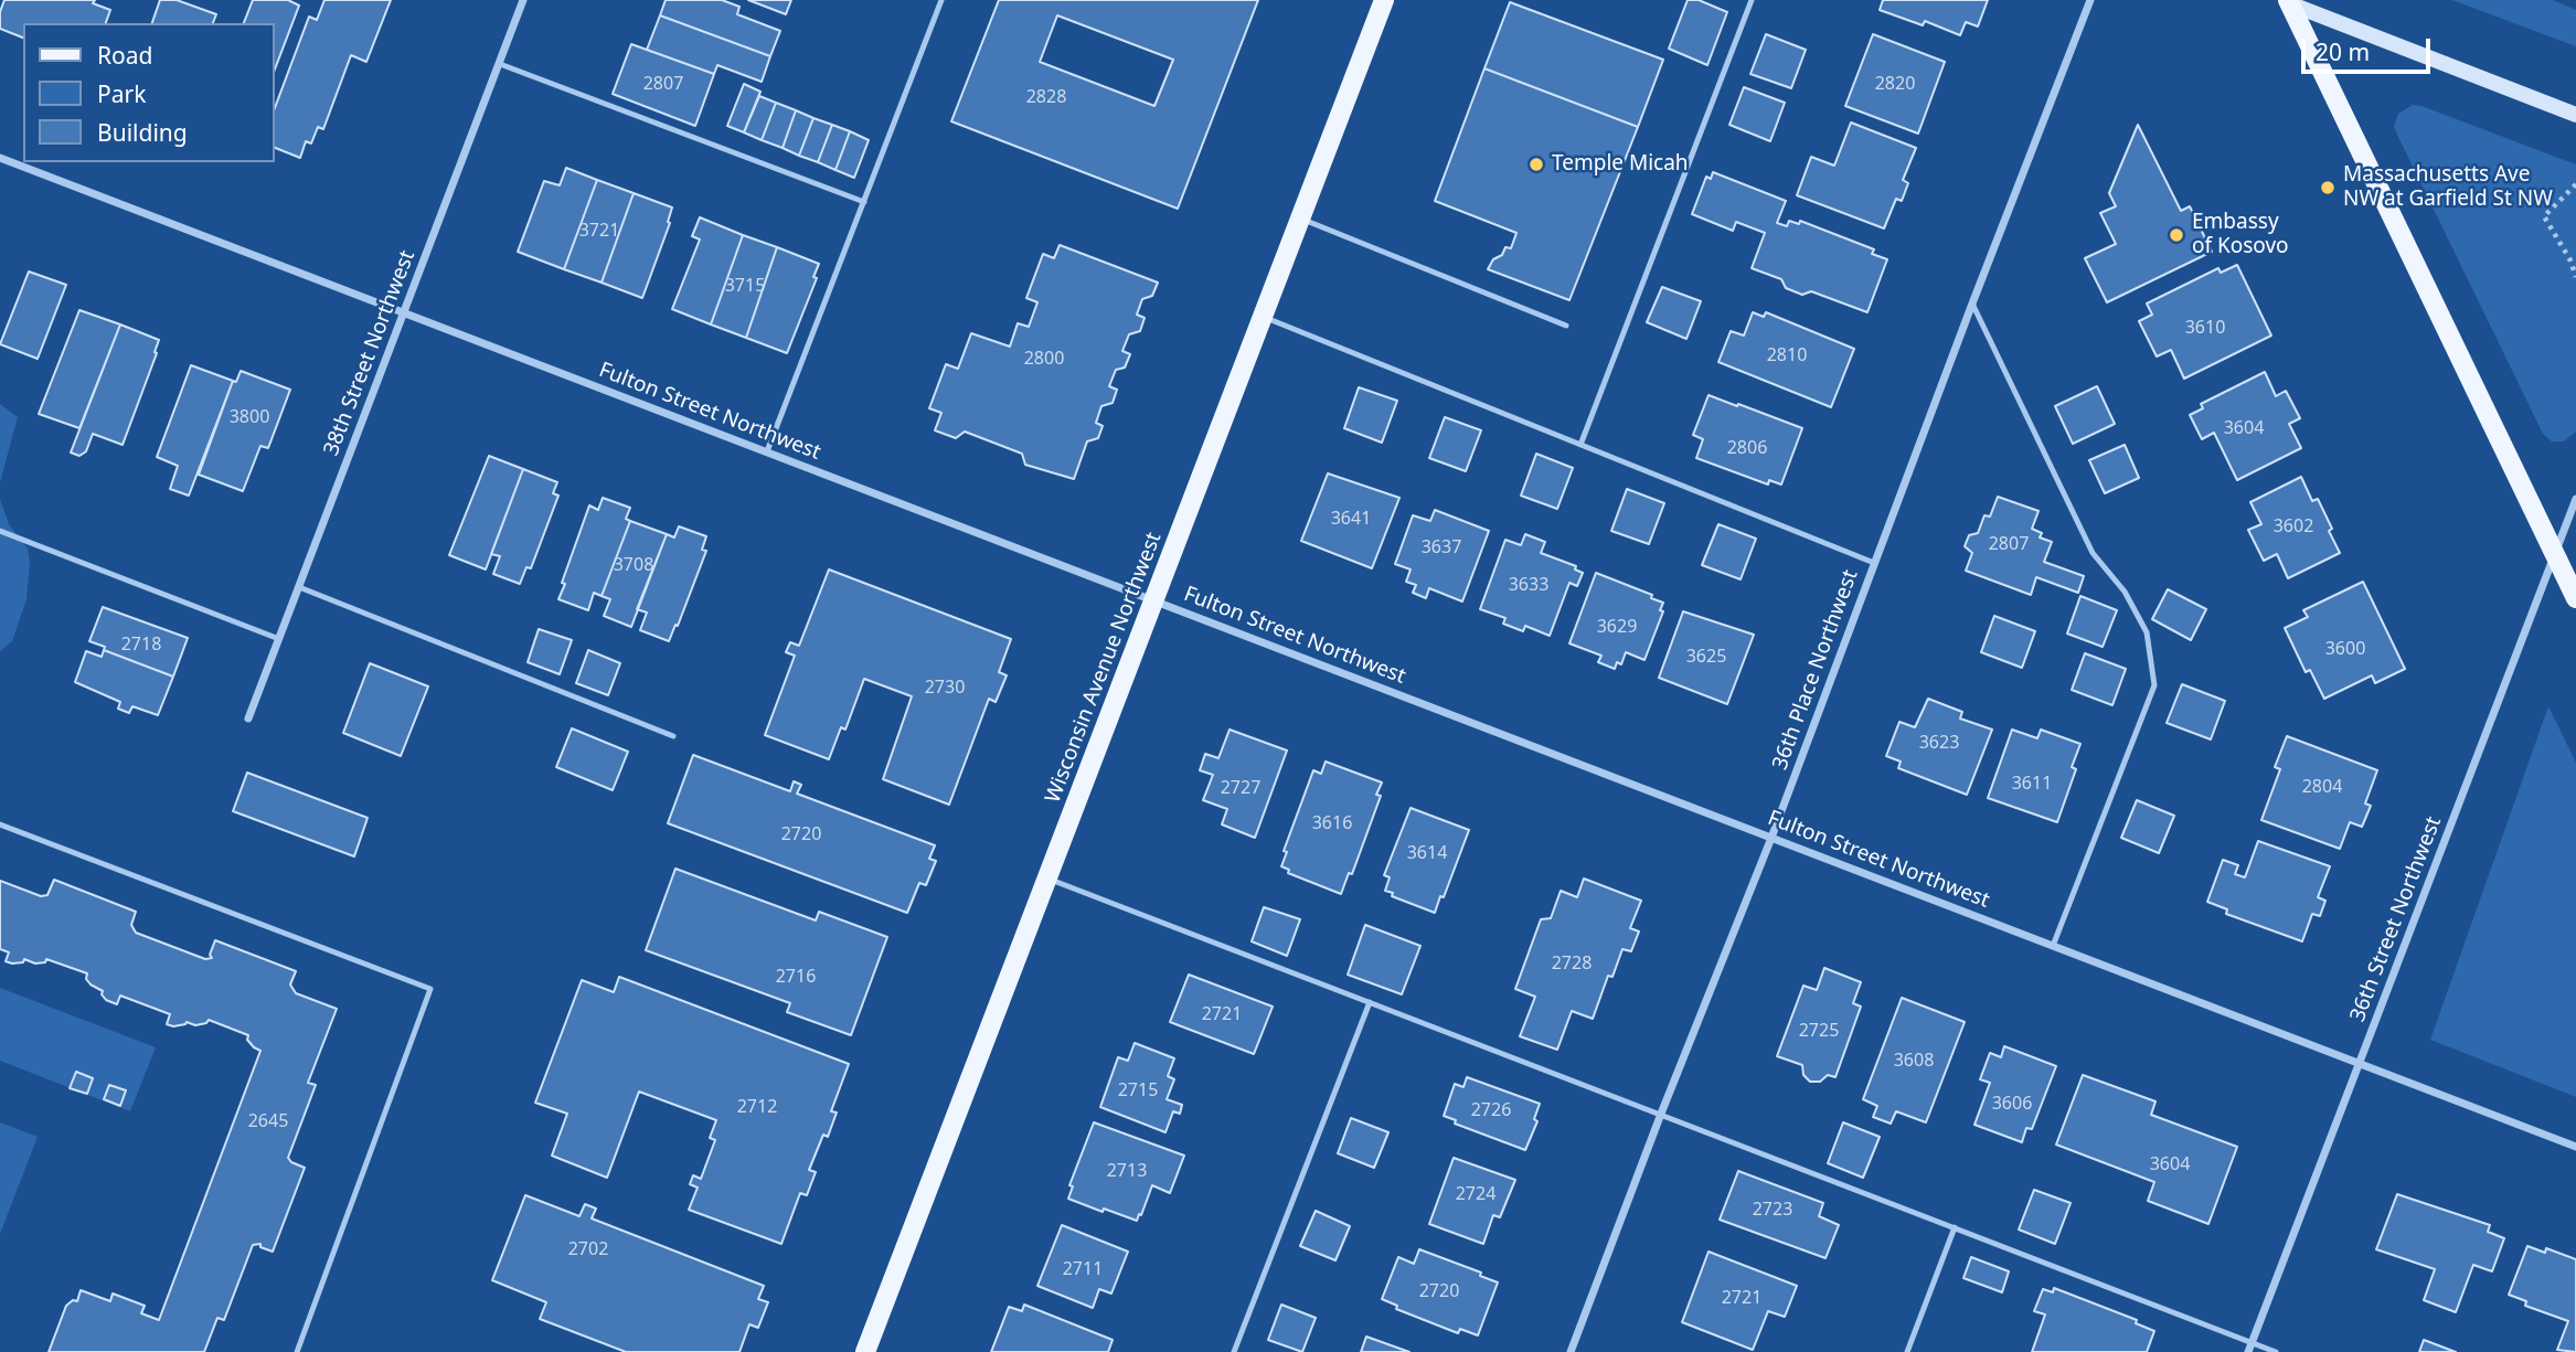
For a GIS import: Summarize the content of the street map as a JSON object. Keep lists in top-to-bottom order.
{
  "streets": {
    "main road": ["Wisconsin Avenue Northwest"],
    "street": [
      "38th Street Northwest",
      "Fulton Street Northwest",
      "36th Place Northwest",
      "36th Street Northwest"
    ]
  },
  "crossings": [
    ["38th Street Northwest", "Fulton Street Northwest"],
    ["Fulton Street Northwest", "Wisconsin Avenue Northwest"],
    ["Fulton Street Northwest", "36th Place Northwest"],
    ["Fulton Street Northwest", "36th Street Northwest"]
  ],
  "places": ["Temple Micah", "Massachusetts Ave NW at Garfield St NW", "Embassy of Kosovo"],
  "house_numbers": [
    "2807",
    "2820",
    "2828",
    "3721",
    "3715",
    "3610",
    "2810",
    "2800",
    "3800",
    "3604",
    "2806",
    "3641",
    "3602",
    "2807",
    "3637",
    "3708",
    "3633",
    "3629",
    "2718",
    "3600",
    "3625",
    "2730",
    "3623",
    "3611",
    "2804",
    "2727",
    "3616",
    "2720",
    "3614",
    "2728",
    "2716",
    "2721",
    "2725",
    "3608",
    "2715",
    "3606",
    "2712",
    "2726",
    "2645",
    "3604",
    "2713",
    "2724",
    "2723",
    "2702",
    "2711",
    "2720",
    "2721"
  ],
  "legend": ["Road", "Park", "Building"],
  "scale_bar": "20 m"
}
